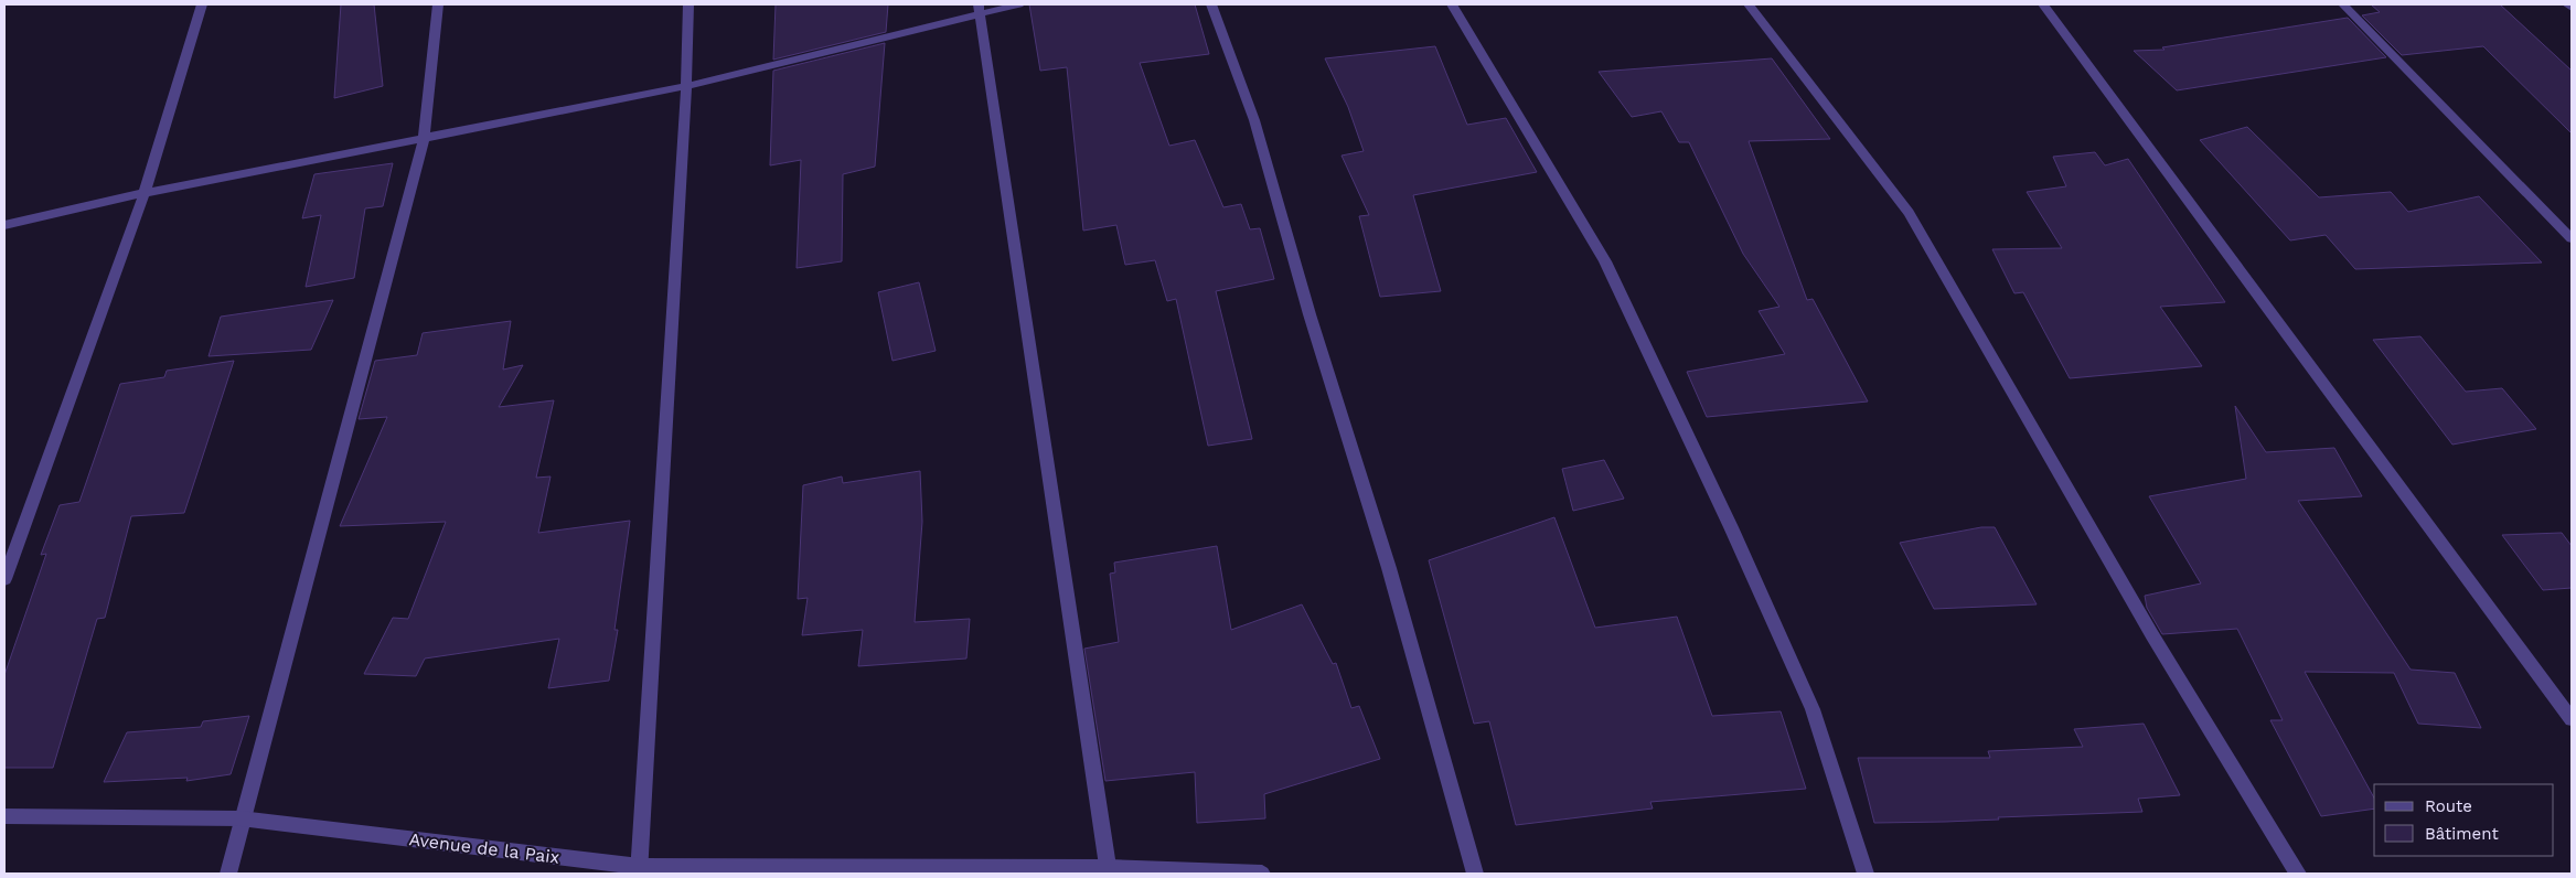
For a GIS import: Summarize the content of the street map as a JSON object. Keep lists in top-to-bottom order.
{
  "streets": {
    "street": ["Avenue de la Paix"]
  },
  "legend": ["Route", "Bâtiment"]
}
